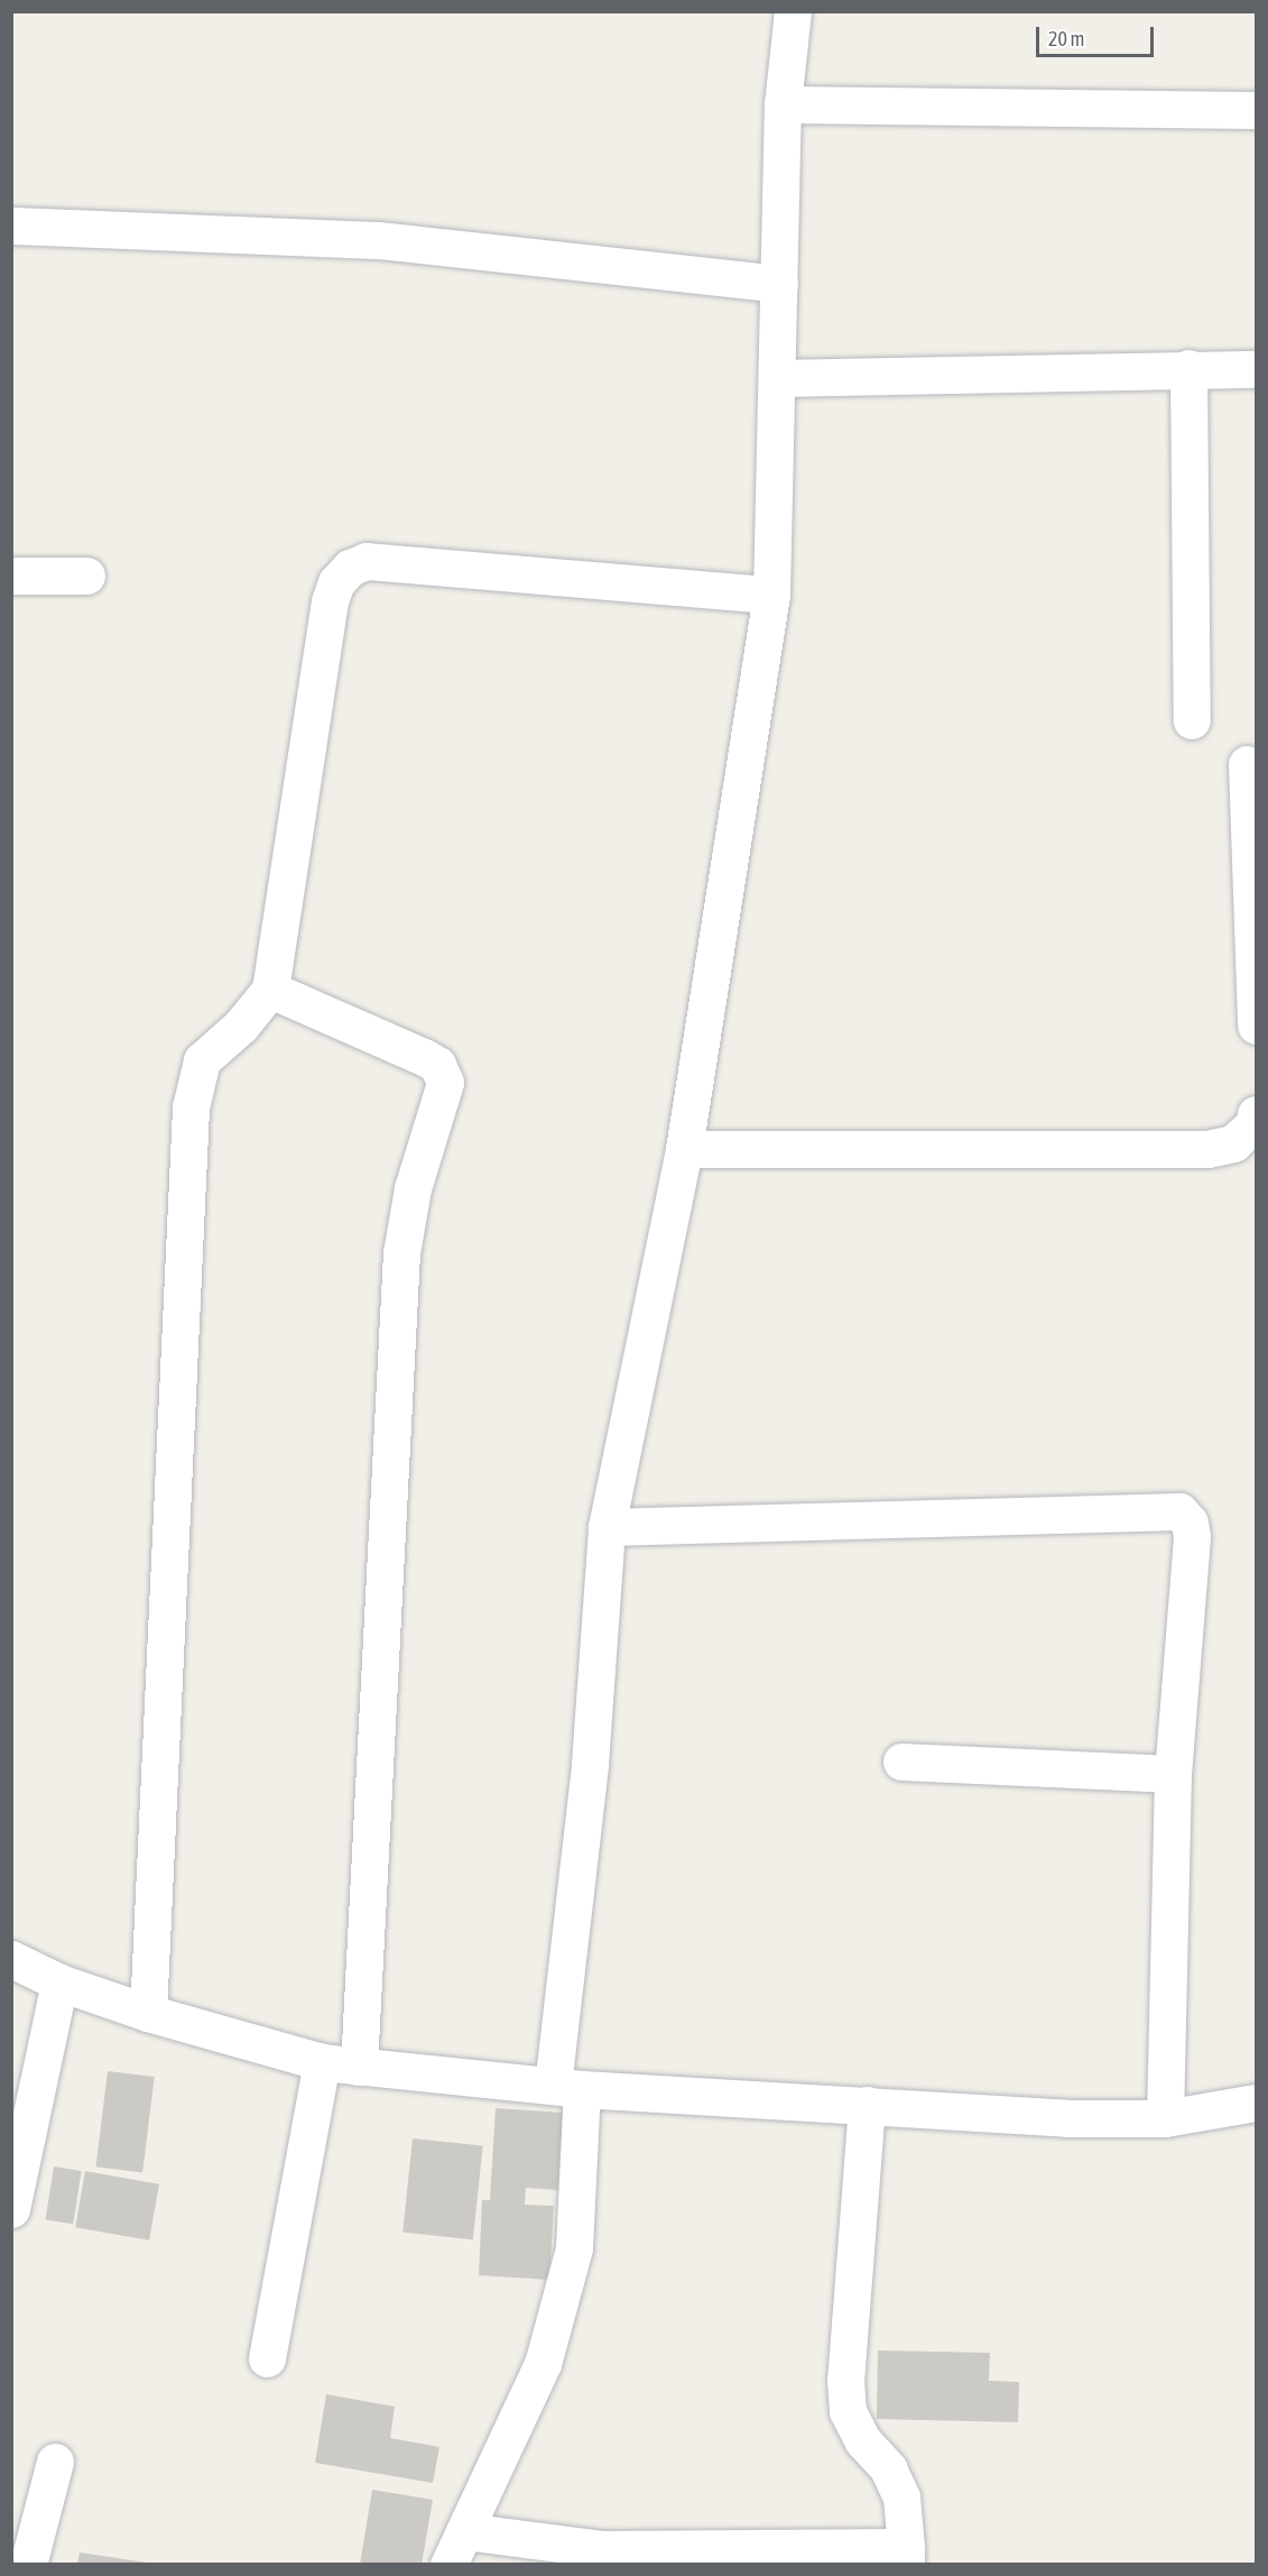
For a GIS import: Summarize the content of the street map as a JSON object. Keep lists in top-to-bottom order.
{
  "scale_bar": "20 m"
}
